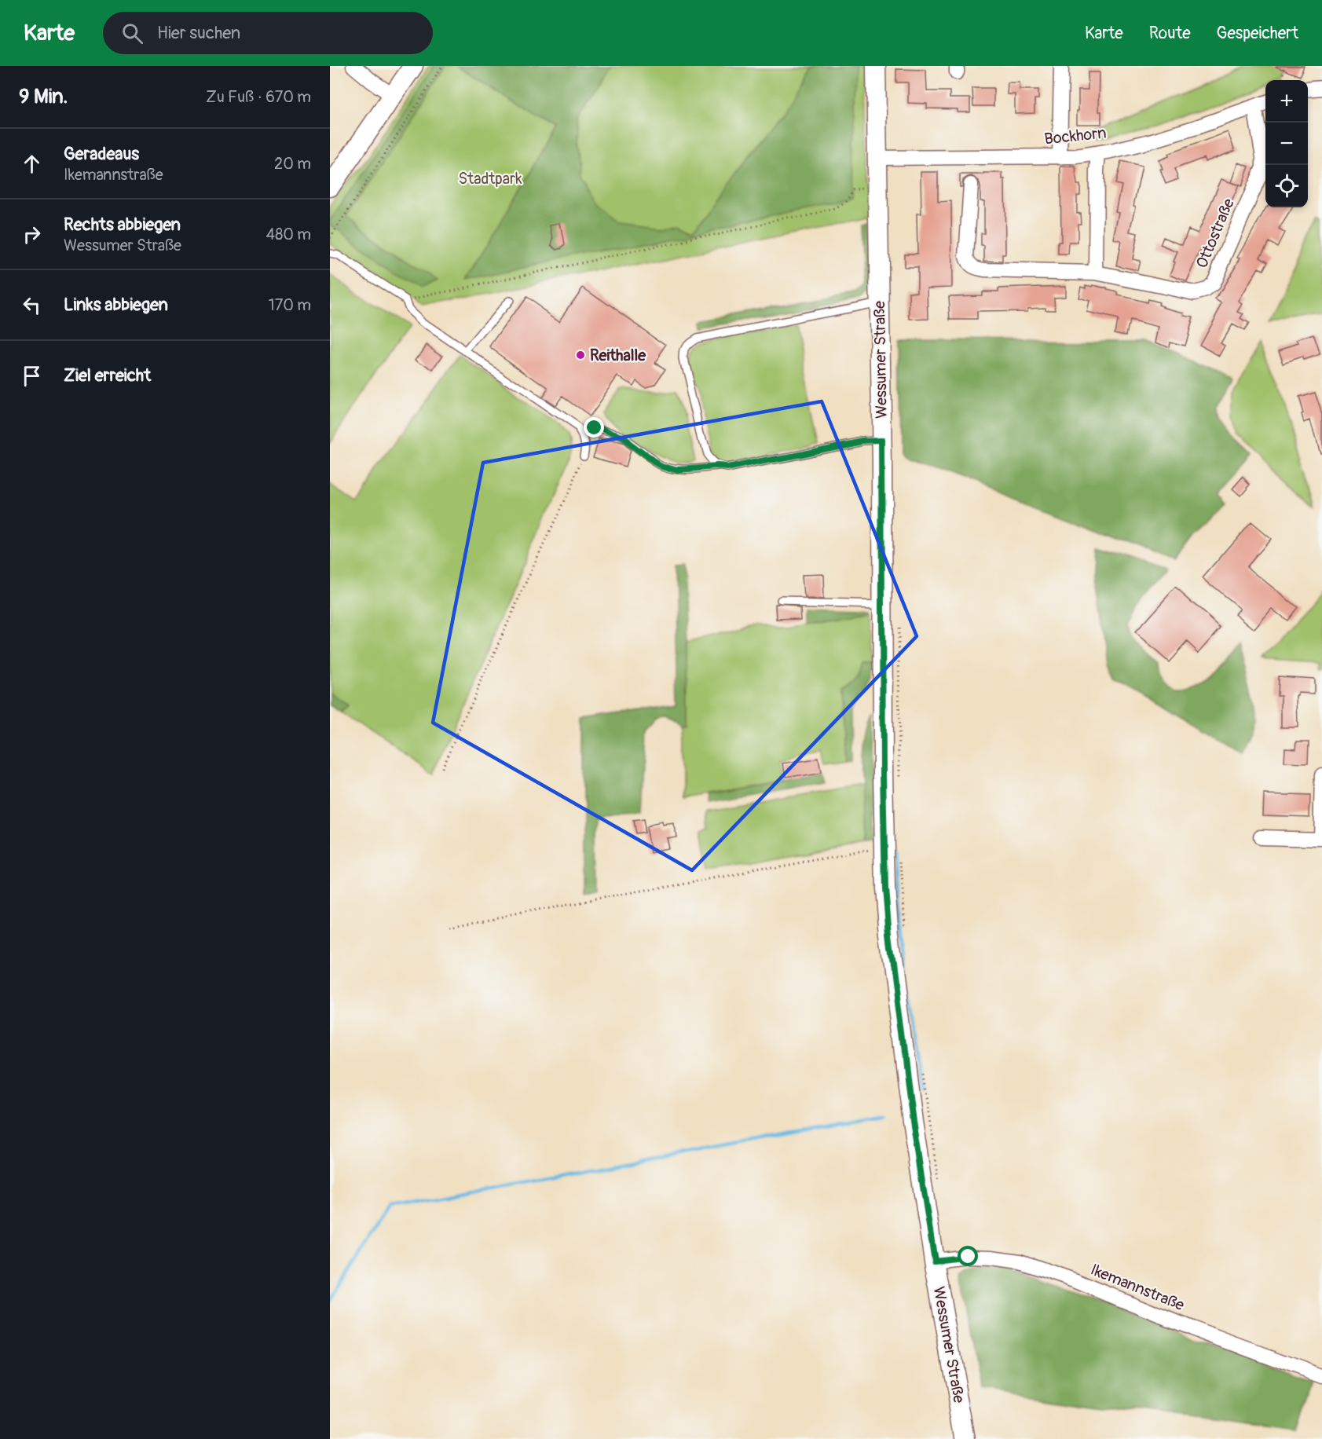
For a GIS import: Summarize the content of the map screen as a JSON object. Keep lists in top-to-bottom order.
{
  "streets": {
    "main road": ["Wessumer Straße"],
    "street": ["Bockhorn", "Ottostraße", "Ikemannstraße"]
  },
  "crossings": [
    ["Bockhorn", "Ottostraße"],
    ["Bockhorn", "Wessumer Straße"],
    ["Wessumer Straße", "Ikemannstraße"]
  ],
  "parks": ["Stadtpark"],
  "places": ["Reithalle"],
  "page": {
    "header": "Karte",
    "search": "Hier suchen",
    "nav": ["Karte", "Route", "Gespeichert"],
    "heading": ["9 Min.", "Zu Fuß · 670 m"],
    "map_buttons": ["+", "−"],
    "list": [
      ["Geradeaus", "Ikemannstraße", "20 m"],
      ["Rechts abbiegen", "Wessumer Straße", "480 m"],
      ["Links abbiegen", "170 m"],
      "Ziel erreicht"
    ]
  }
}
